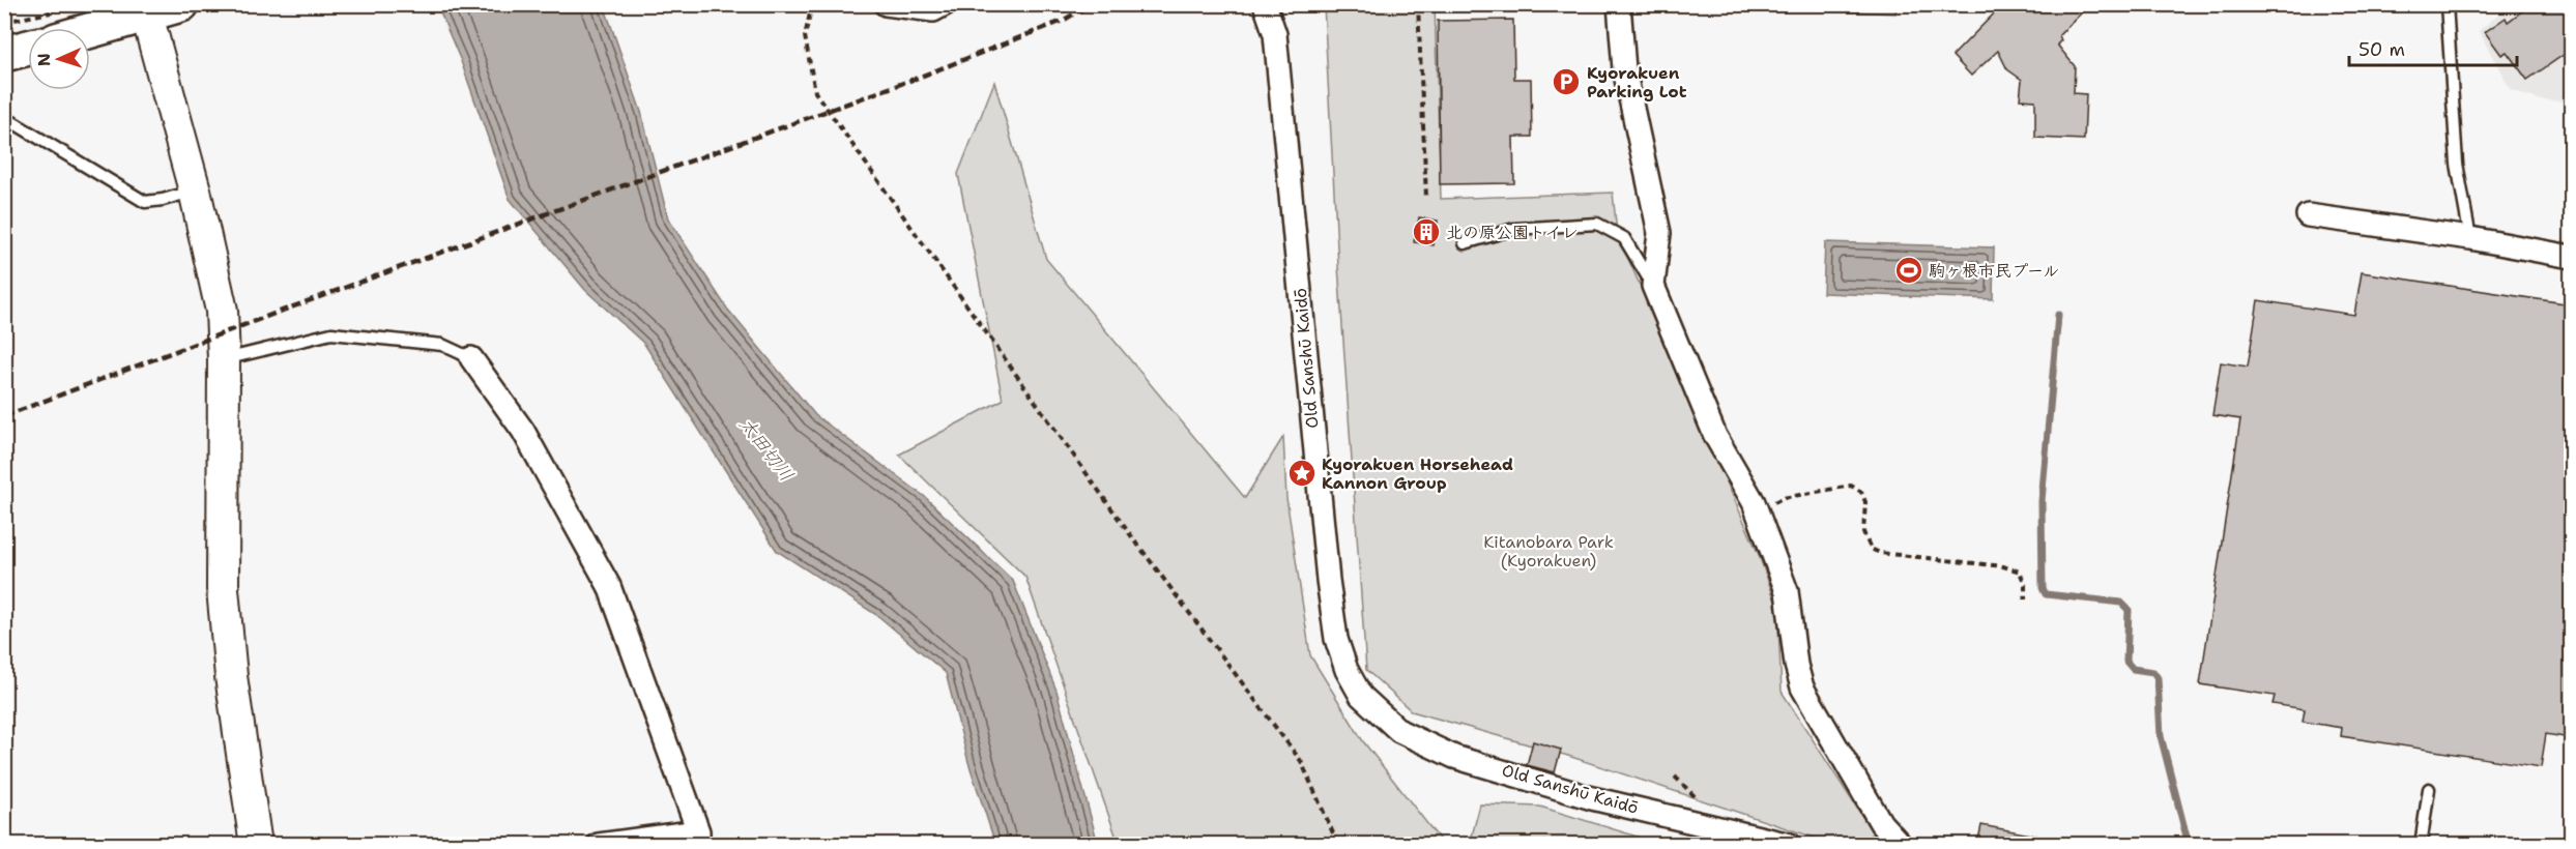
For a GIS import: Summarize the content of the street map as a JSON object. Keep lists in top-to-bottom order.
{
  "streets": {
    "street": ["Old Sanshū Kaidō"]
  },
  "water": ["太田切川"],
  "parks": ["Kitanobara Park (Kyorakuen)"],
  "places": {
    "parking": ["Kyorakuen Parking Lot"],
    "building": ["北の原公園トイレ"],
    "sports": ["駒ヶ根市民プール"],
    "place": ["Kyorakuen Horsehead Kannon Group"]
  },
  "scale_bar": "50 m",
  "north": "left"
}
